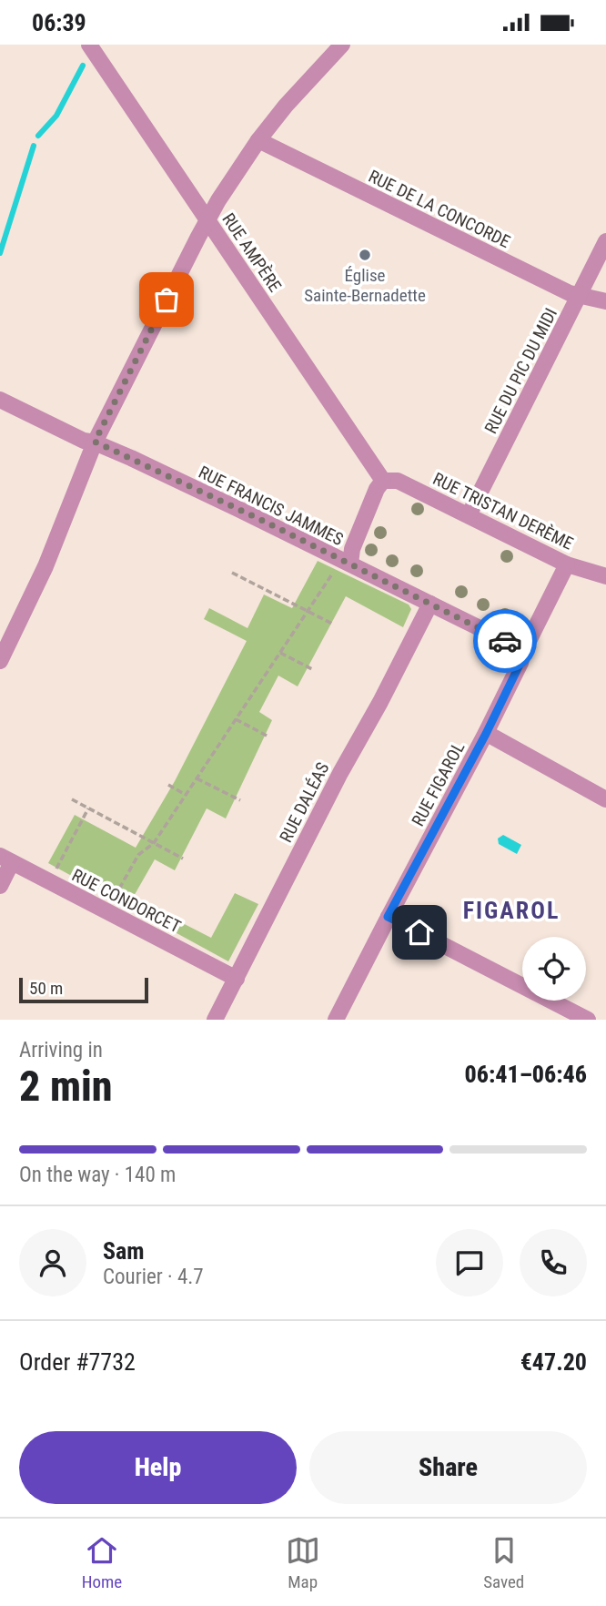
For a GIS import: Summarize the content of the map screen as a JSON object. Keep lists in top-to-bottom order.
{
  "streets": {
    "street": [
      "RUE DE LA CONCORDE",
      "RUE AMPÈRE",
      "RUE DU PIC DU MIDI",
      "RUE FRANCIS JAMMES",
      "RUE TRISTAN DERÈME",
      "RUE FIGAROL",
      "RUE DALÉAS",
      "RUE CONDORCET"
    ]
  },
  "crossings": [
    ["RUE DE LA CONCORDE", "RUE DU PIC DU MIDI"],
    ["RUE AMPÈRE", "RUE TRISTAN DERÈME"],
    ["RUE DU PIC DU MIDI", "RUE TRISTAN DERÈME"],
    ["RUE FRANCIS JAMMES", "RUE FIGAROL"],
    ["RUE FRANCIS JAMMES", "RUE DALÉAS"],
    ["RUE TRISTAN DERÈME", "RUE FIGAROL"],
    ["RUE DALÉAS", "RUE CONDORCET"]
  ],
  "districts": ["FIGAROL"],
  "places": ["Église Sainte-Bernadette"],
  "scale_bar": "50 m",
  "page": {
    "status": "06:39",
    "scale": "50 m",
    "heading": ["2 min", "Arriving in", "06:41–06:46"],
    "panel": [
      "Sam",
      "Courier · 4.7",
      "Order #7732",
      "€47.20"
    ],
    "bar": "On the way · 140 m",
    "buttons": ["Help", "Share"],
    "tabs": ["Home", "Map", "Saved"]
  }
}
